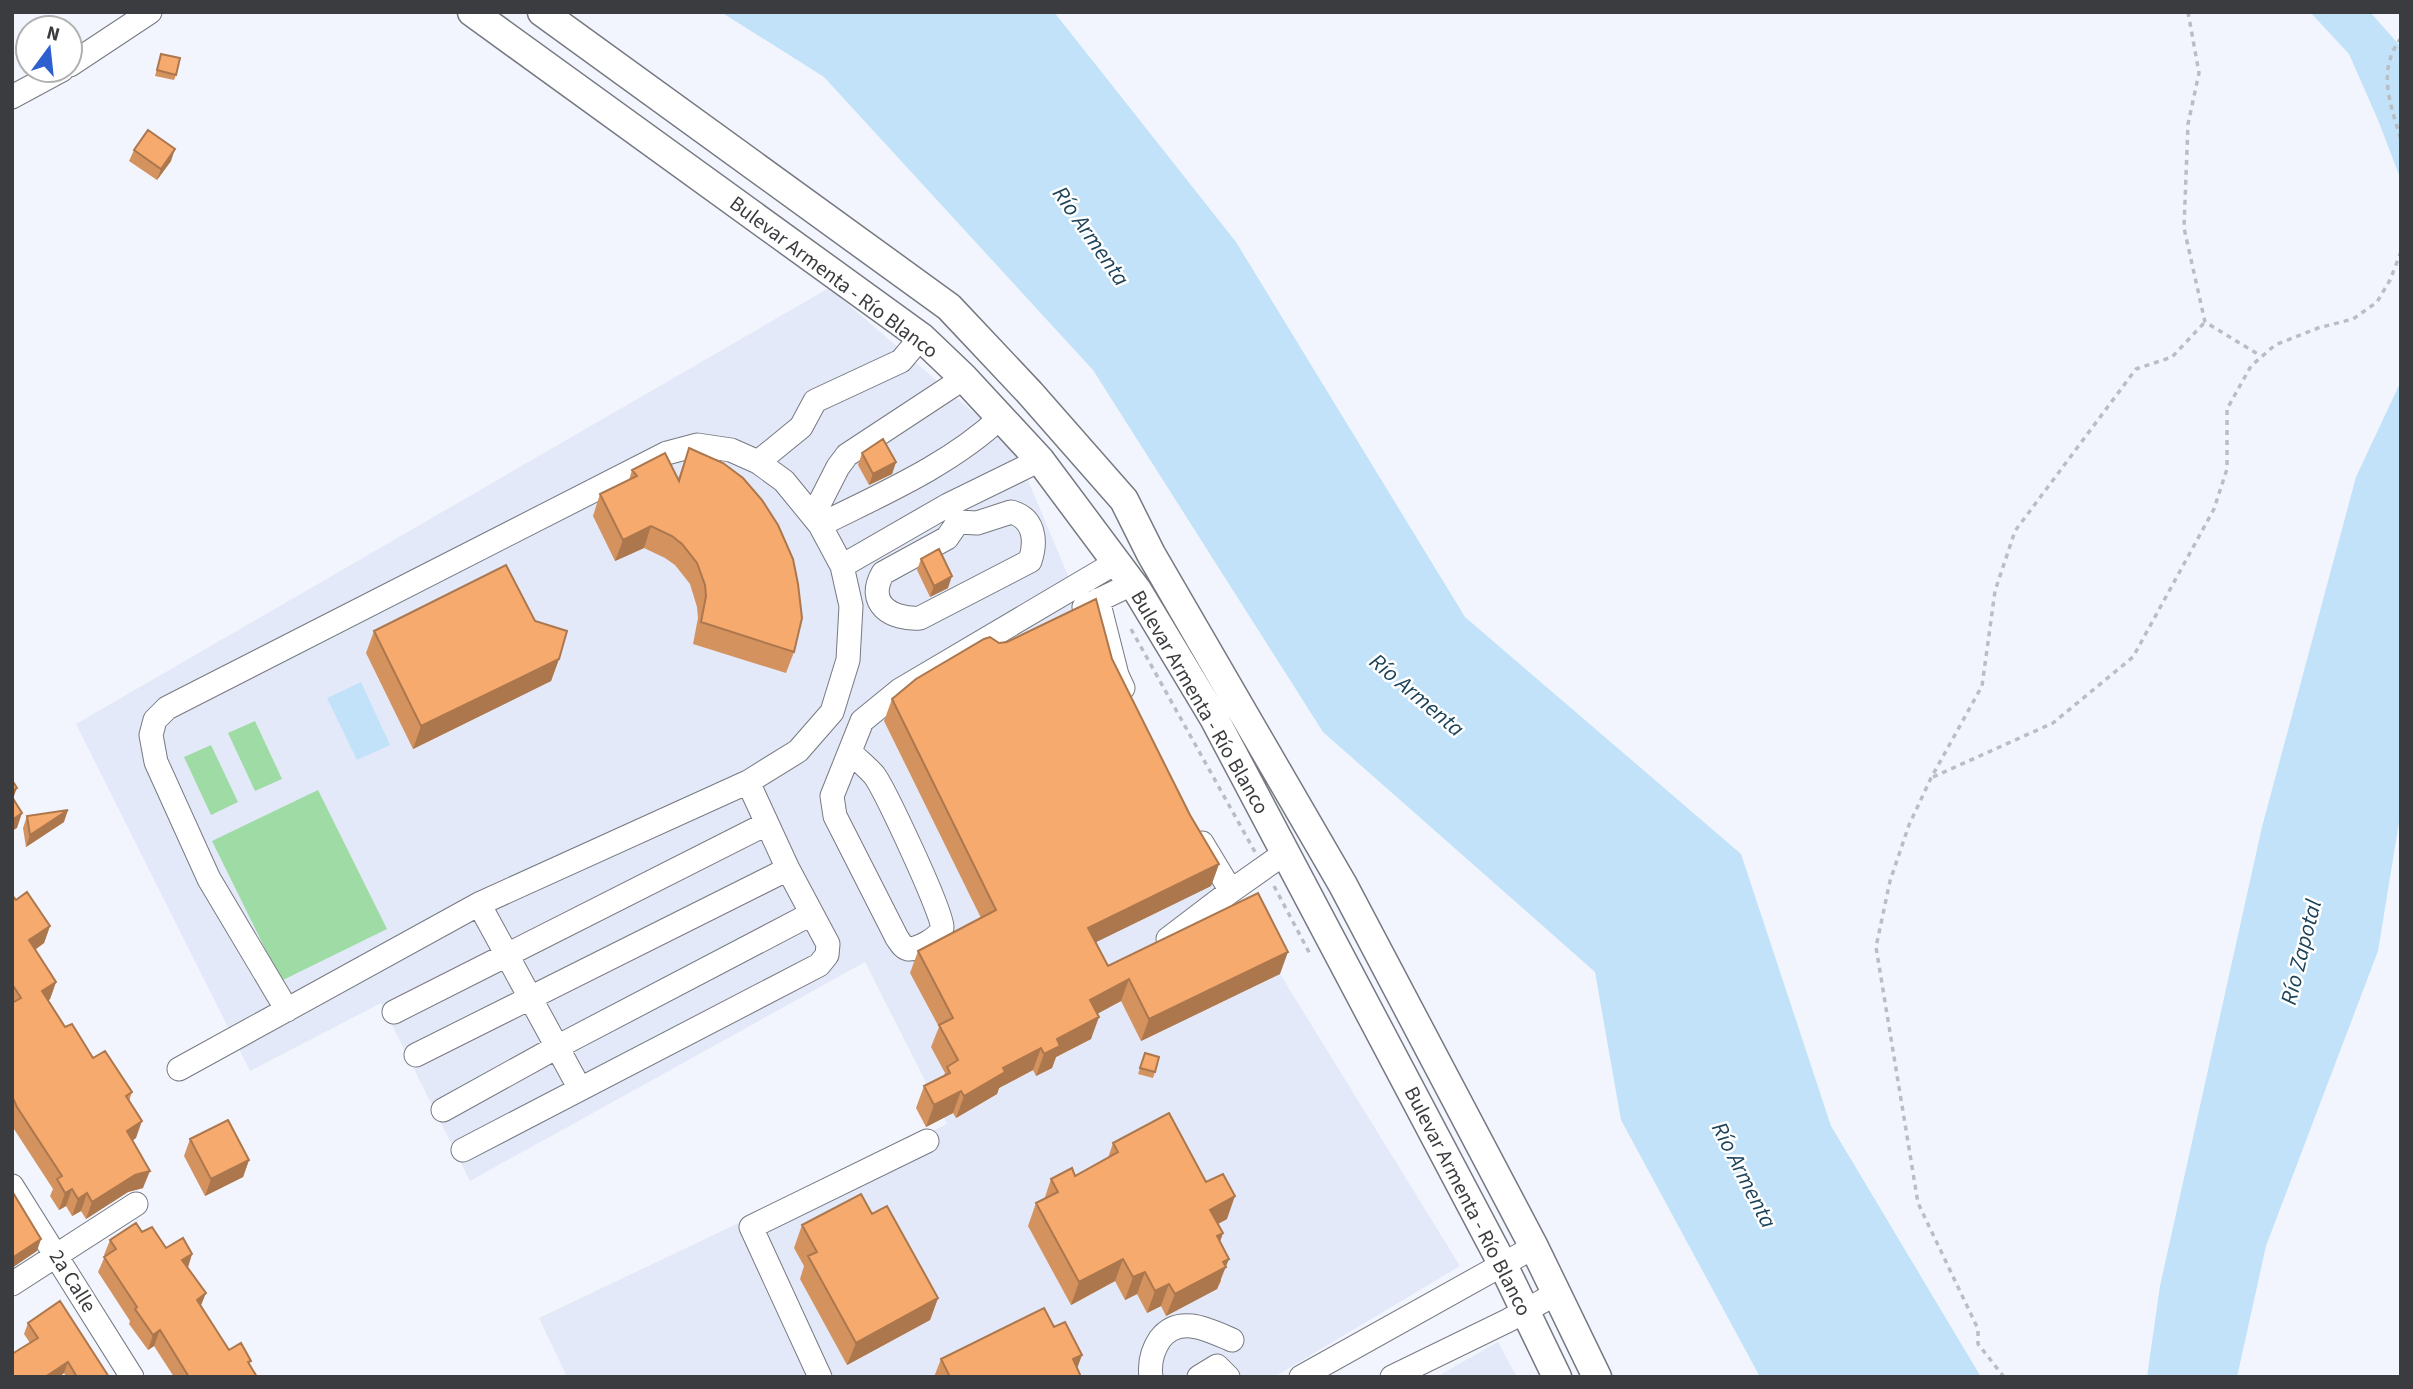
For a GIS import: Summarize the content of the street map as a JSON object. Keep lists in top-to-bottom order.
{
  "streets": {
    "main road": ["Bulevar Armenta - Río Blanco"],
    "street": ["2a Calle"]
  },
  "water": ["Río Armenta", "Río Zapotal"],
  "north": "top"
}
